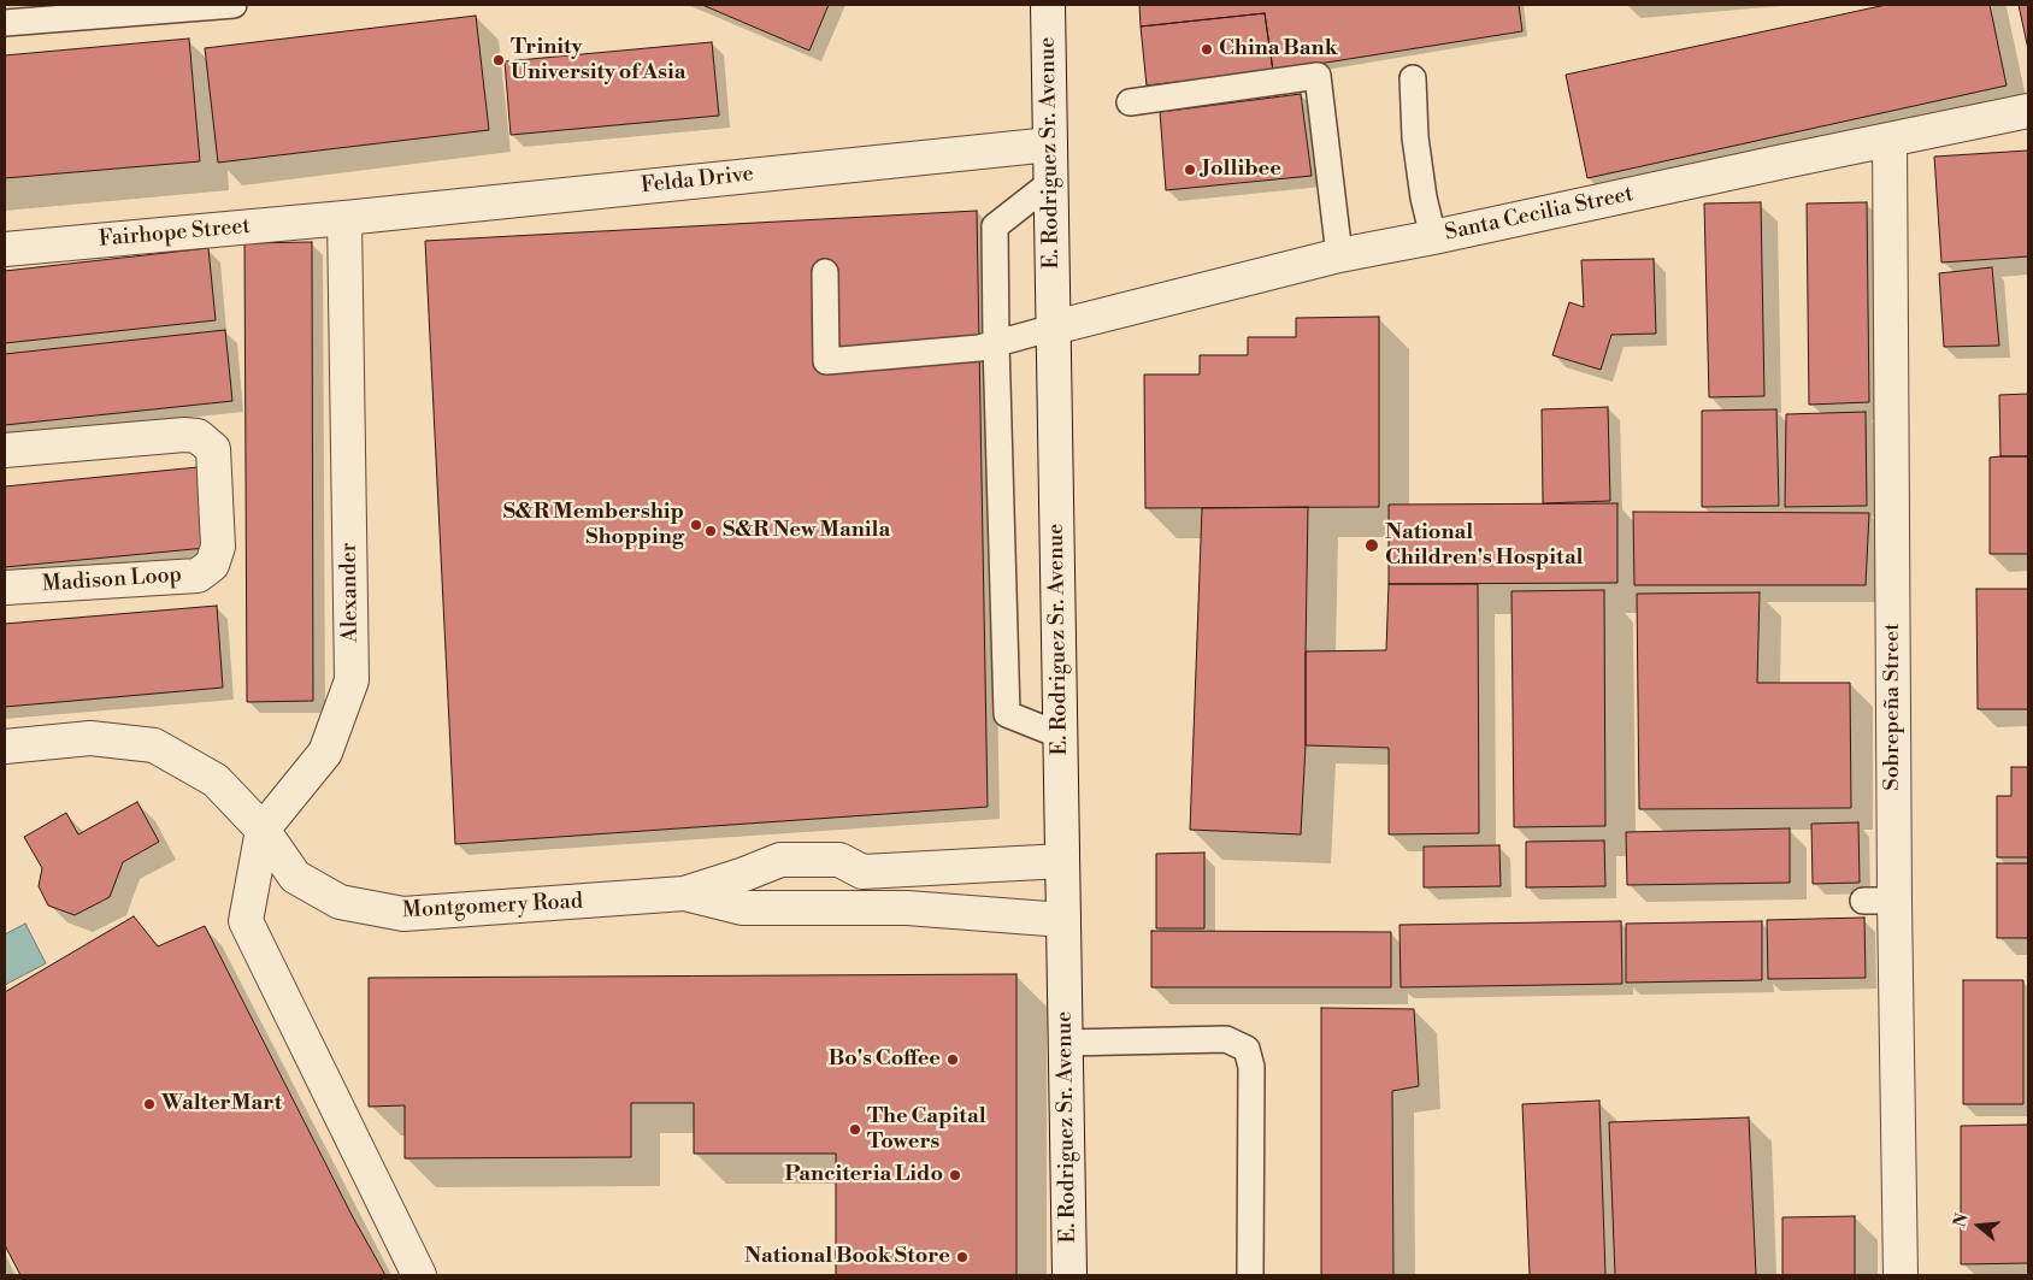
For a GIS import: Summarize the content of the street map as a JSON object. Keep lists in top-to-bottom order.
{
  "streets": {
    "street": [
      "E. Rodriguez Sr. Avenue",
      "Felda Drive",
      "Santa Cecilia Street",
      "Fairhope Street",
      "Madison Loop",
      "Alexander",
      "Sobrepeña Street",
      "Montgomery Road"
    ]
  },
  "crossings": [
    ["E. Rodriguez Sr. Avenue", "Felda Drive"],
    ["E. Rodriguez Sr. Avenue", "Santa Cecilia Street"],
    ["E. Rodriguez Sr. Avenue", "Montgomery Road"],
    ["Felda Drive", "Fairhope Street"],
    ["Felda Drive", "Alexander"],
    ["Santa Cecilia Street", "Sobrepeña Street"],
    ["Fairhope Street", "Alexander"],
    ["Alexander", "Montgomery Road"]
  ],
  "places": [
    "China Bank",
    "Trinity University of Asia",
    "Jollibee",
    "S&R Membership Shopping",
    "S&R New Manila",
    "National Children's Hospital",
    "Bo's Coffee",
    "WalterMart",
    "The Capital Towers",
    "Panciteria Lido",
    "National Book Store"
  ],
  "north": "left"
}
